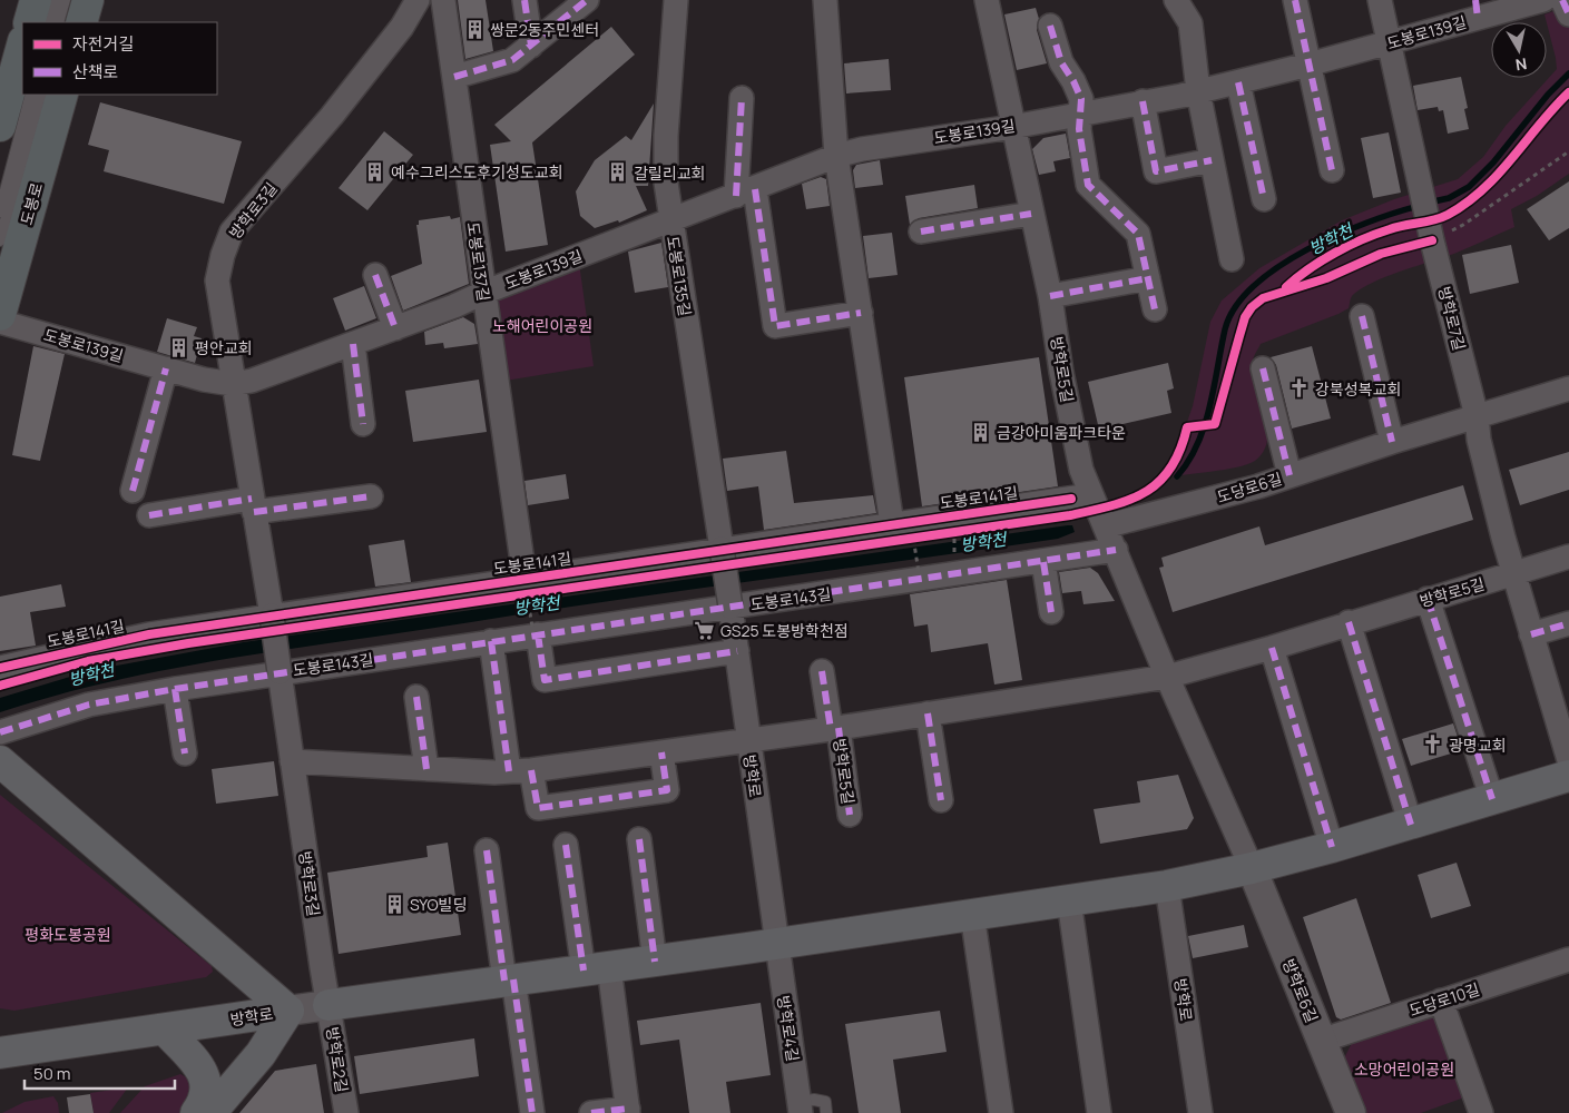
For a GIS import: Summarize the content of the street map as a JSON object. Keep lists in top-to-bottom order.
{
  "streets": {
    "main road": ["도봉로", "방학로"],
    "street": [
      "도봉로139길",
      "방학로3길",
      "도봉로137길",
      "도봉로135길",
      "방학로7길",
      "방학로5길",
      "도당로6길",
      "도봉로141길",
      "도봉로143길",
      "방학로6길",
      "도당로10길",
      "방학로4길",
      "방학로2길"
    ]
  },
  "crossings": [
    ["도봉로139길", "방학로3길"],
    ["도봉로139길", "도봉로137길"],
    ["도봉로139길", "도봉로135길"],
    ["도봉로139길", "방학로7길"],
    ["도봉로139길", "방학로5길"],
    ["방학로3길", "도봉로141길"],
    ["방학로3길", "도봉로143길"],
    ["방학로3길", "방학로"],
    ["방학로3길", "방학로2길"],
    ["도봉로137길", "도봉로141길"],
    ["도봉로135길", "도봉로141길"],
    ["도봉로135길", "도봉로143길"],
    ["도봉로135길", "방학로"],
    ["방학로7길", "방학로5길"],
    ["방학로7길", "도당로6길"],
    ["방학로5길", "도당로6길"],
    ["방학로5길", "도봉로141길"],
    ["방학로5길", "도봉로143길"],
    ["방학로5길", "방학로"],
    ["방학로5길", "방학로6길"],
    ["도봉로143길", "방학로"],
    ["방학로", "방학로6길"],
    ["방학로", "방학로4길"],
    ["방학로", "방학로2길"],
    ["방학로6길", "도당로10길"]
  ],
  "water": ["방학천"],
  "parks": ["노해어린이공원", "평화도봉공원", "소망어린이공원"],
  "places": {
    "building": [
      "쌍문2동주민센터",
      "예수그리스도후기성도교회",
      "갈릴리교회",
      "평안교회",
      "금강아미움파크타운",
      "SYO빌딩"
    ],
    "church": ["강북성복교회", "광명교회"],
    "supermarket": ["GS25 도봉방학천점"]
  },
  "legend": ["자전거길", "산책로"],
  "scale_bar": "50 m",
  "north": "bottom"
}
